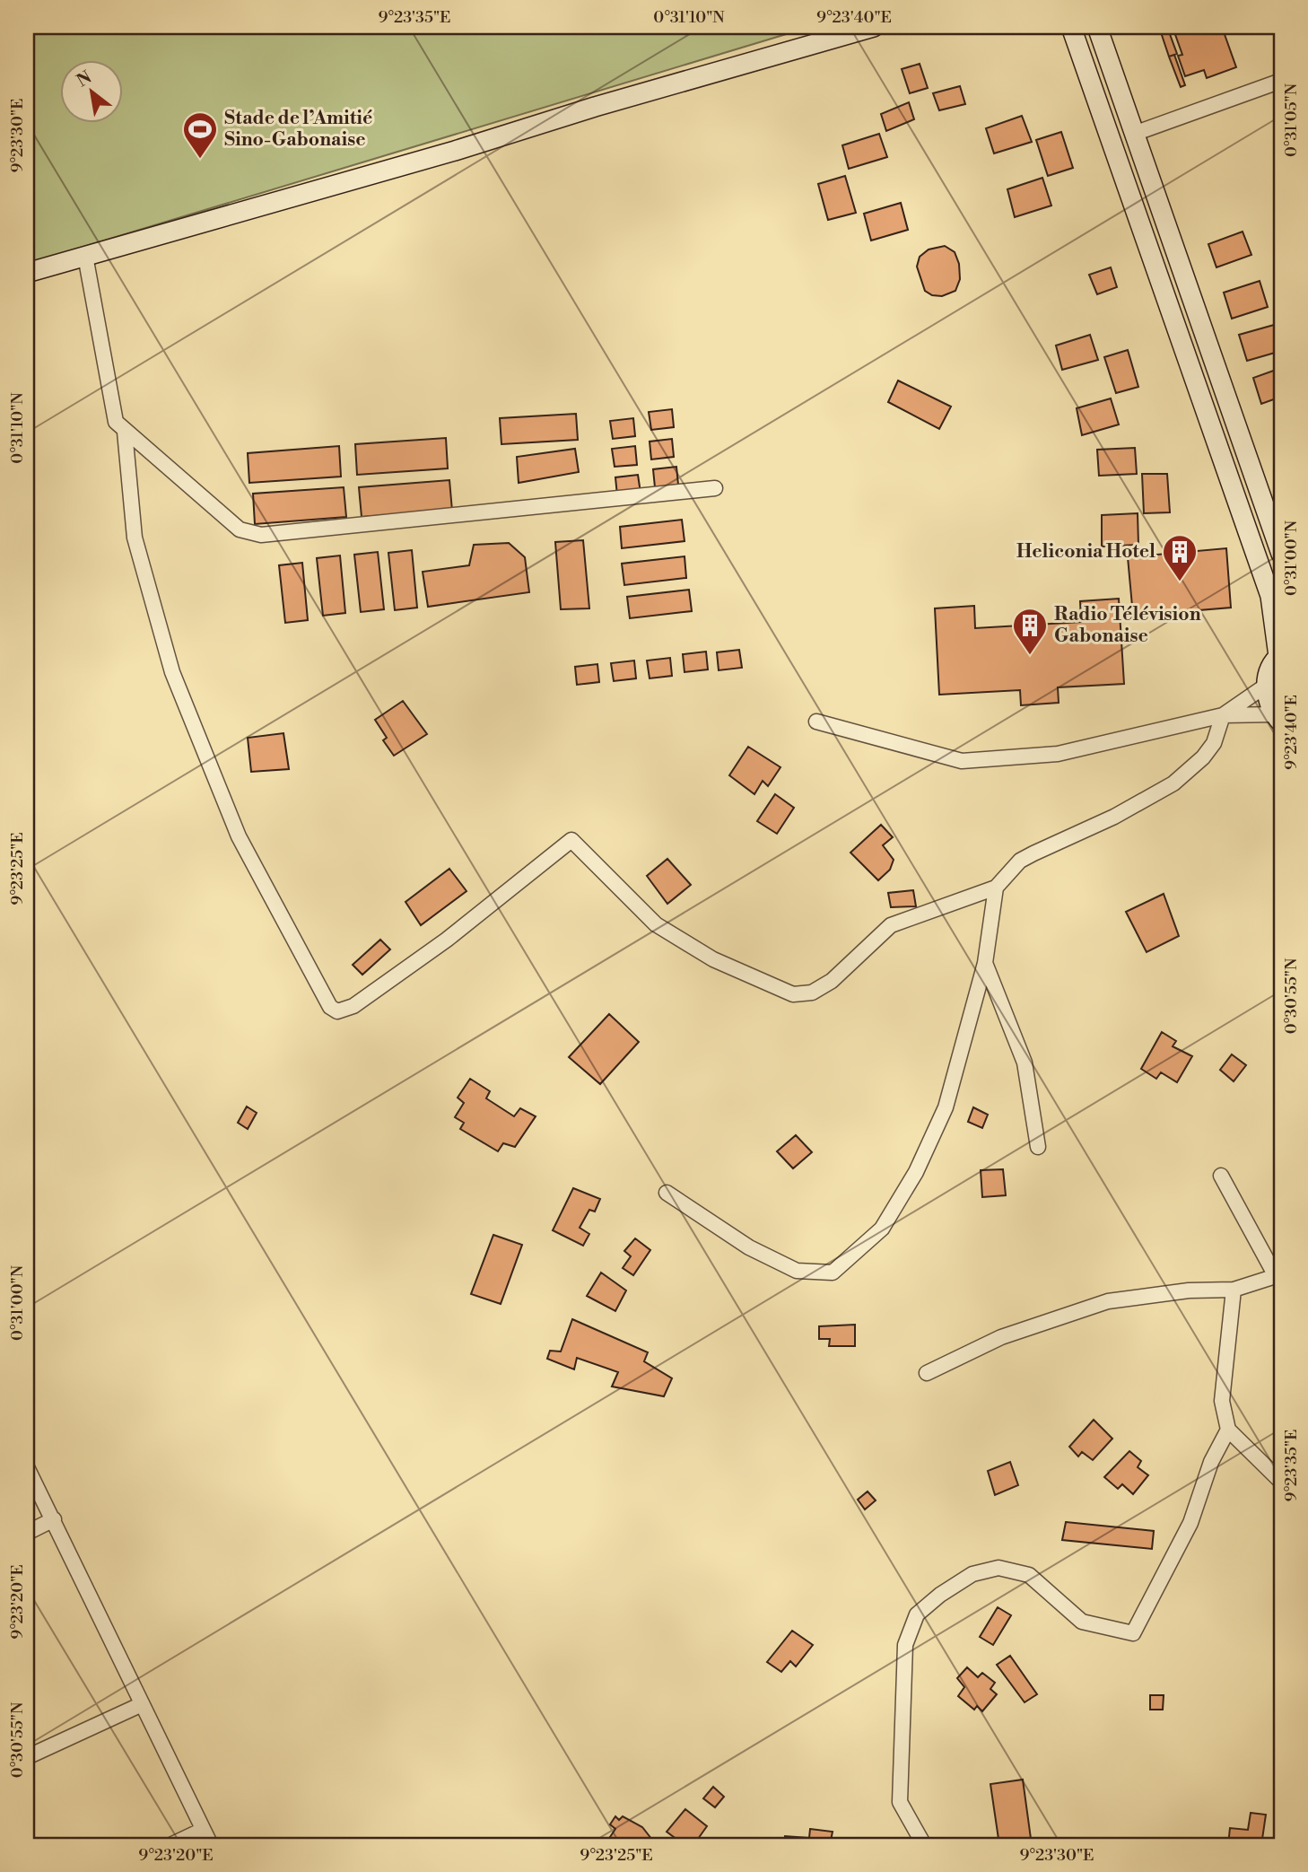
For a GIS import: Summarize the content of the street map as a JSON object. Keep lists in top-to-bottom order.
{
  "places": {
    "sports": ["Stade de l’Amitié Sino-Gabonaise"],
    "building": ["Heliconia Hotel", "Radio Télévision Gabonaise"]
  },
  "north": "top left",
  "coordinates": [
    "9°23'35\"E",
    "0°31'10\"N",
    "9°23'40\"E",
    "0°31'05\"N",
    "9°23'30\"E",
    "0°31'00\"N",
    "9°23'25\"E",
    "0°30'55\"N",
    "9°23'20\"E"
  ]
}
